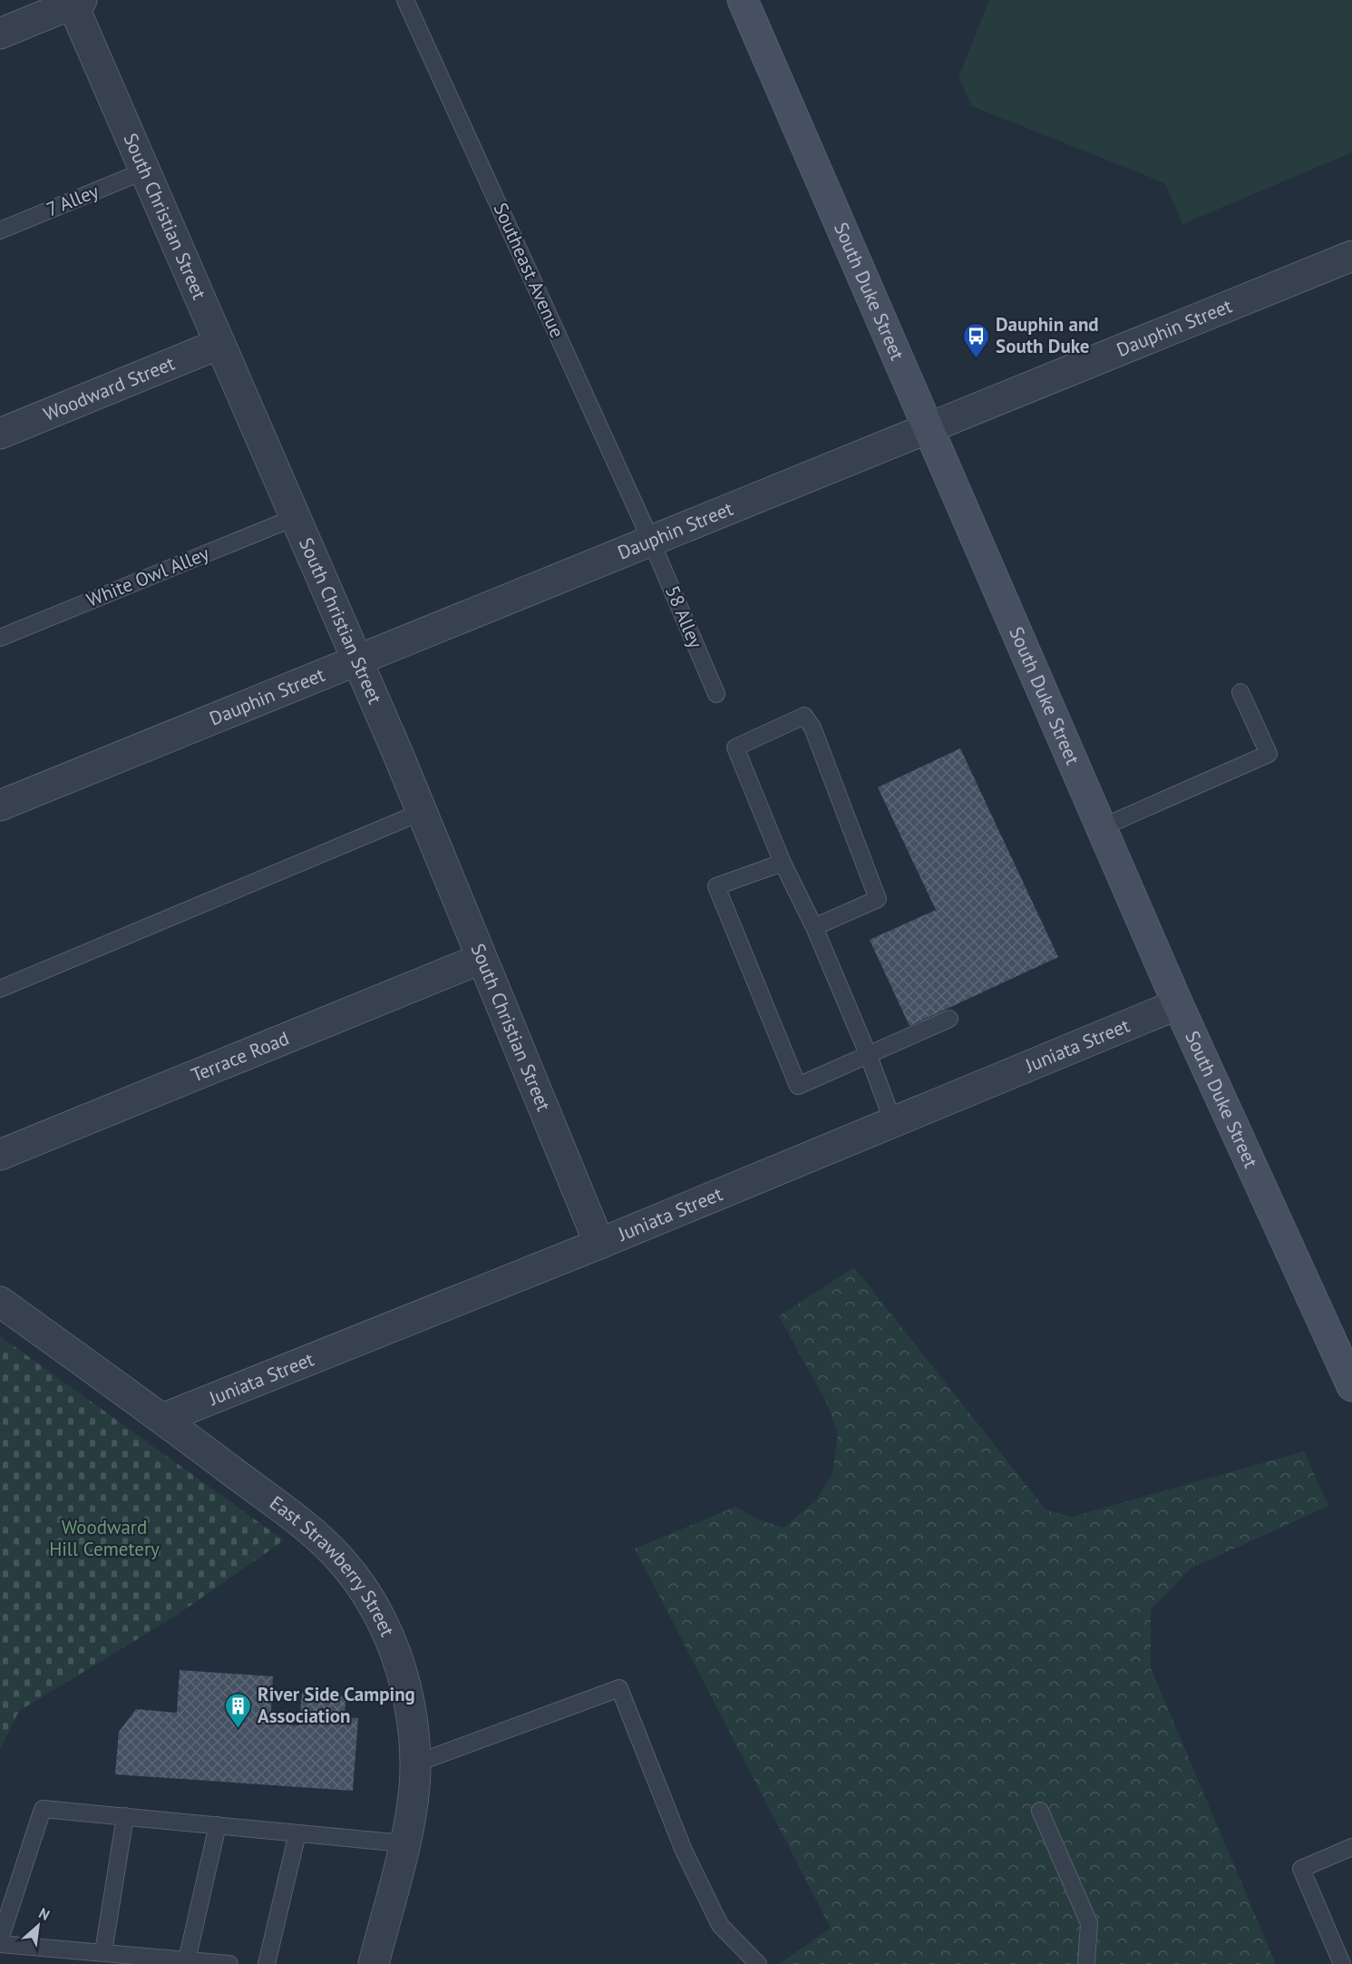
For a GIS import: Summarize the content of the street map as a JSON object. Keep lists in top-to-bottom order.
{
  "streets": {
    "main road": ["South Duke Street"],
    "street": [
      "South Christian Street",
      "Dauphin Street",
      "Woodward Street",
      "Juniata Street",
      "Terrace Road",
      "East Strawberry Street"
    ],
    "lane": [
      "7 Alley",
      "Southeast Avenue",
      "White Owl Alley",
      "58 Alley"
    ]
  },
  "crossings": [
    ["7 Alley", "South Christian Street"],
    ["South Christian Street", "Dauphin Street"],
    ["South Christian Street", "Woodward Street"],
    ["South Christian Street", "White Owl Alley"],
    ["South Christian Street", "Juniata Street"],
    ["South Christian Street", "Terrace Road"],
    ["Southeast Avenue", "Dauphin Street"],
    ["Southeast Avenue", "58 Alley"],
    ["South Duke Street", "Dauphin Street"],
    ["South Duke Street", "Juniata Street"],
    ["Dauphin Street", "58 Alley"],
    ["Juniata Street", "East Strawberry Street"]
  ],
  "parks": ["Woodward Hill Cemetery"],
  "places": {
    "bus stop": ["Dauphin and South Duke"],
    "building": ["River Side Camping Association"]
  },
  "north": "top right"
}
